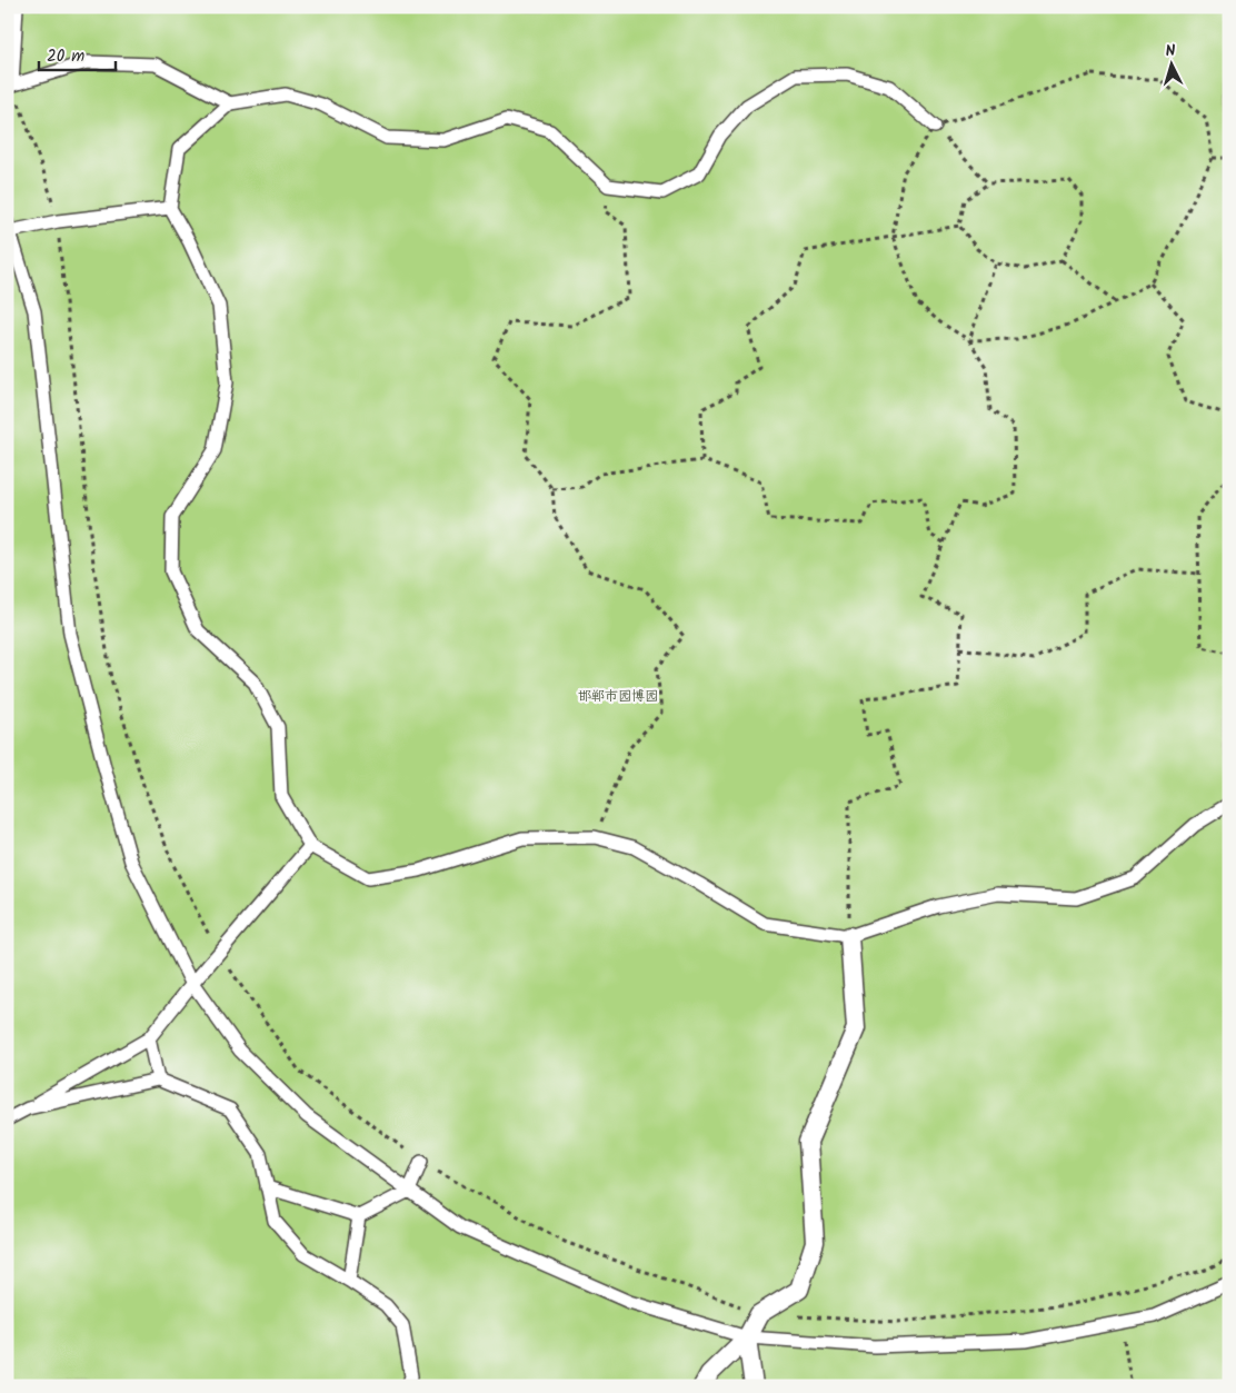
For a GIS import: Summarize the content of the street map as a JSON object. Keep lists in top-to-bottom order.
{
  "parks": ["邯郸市园博园"],
  "scale_bar": "20 m",
  "north": "top"
}
